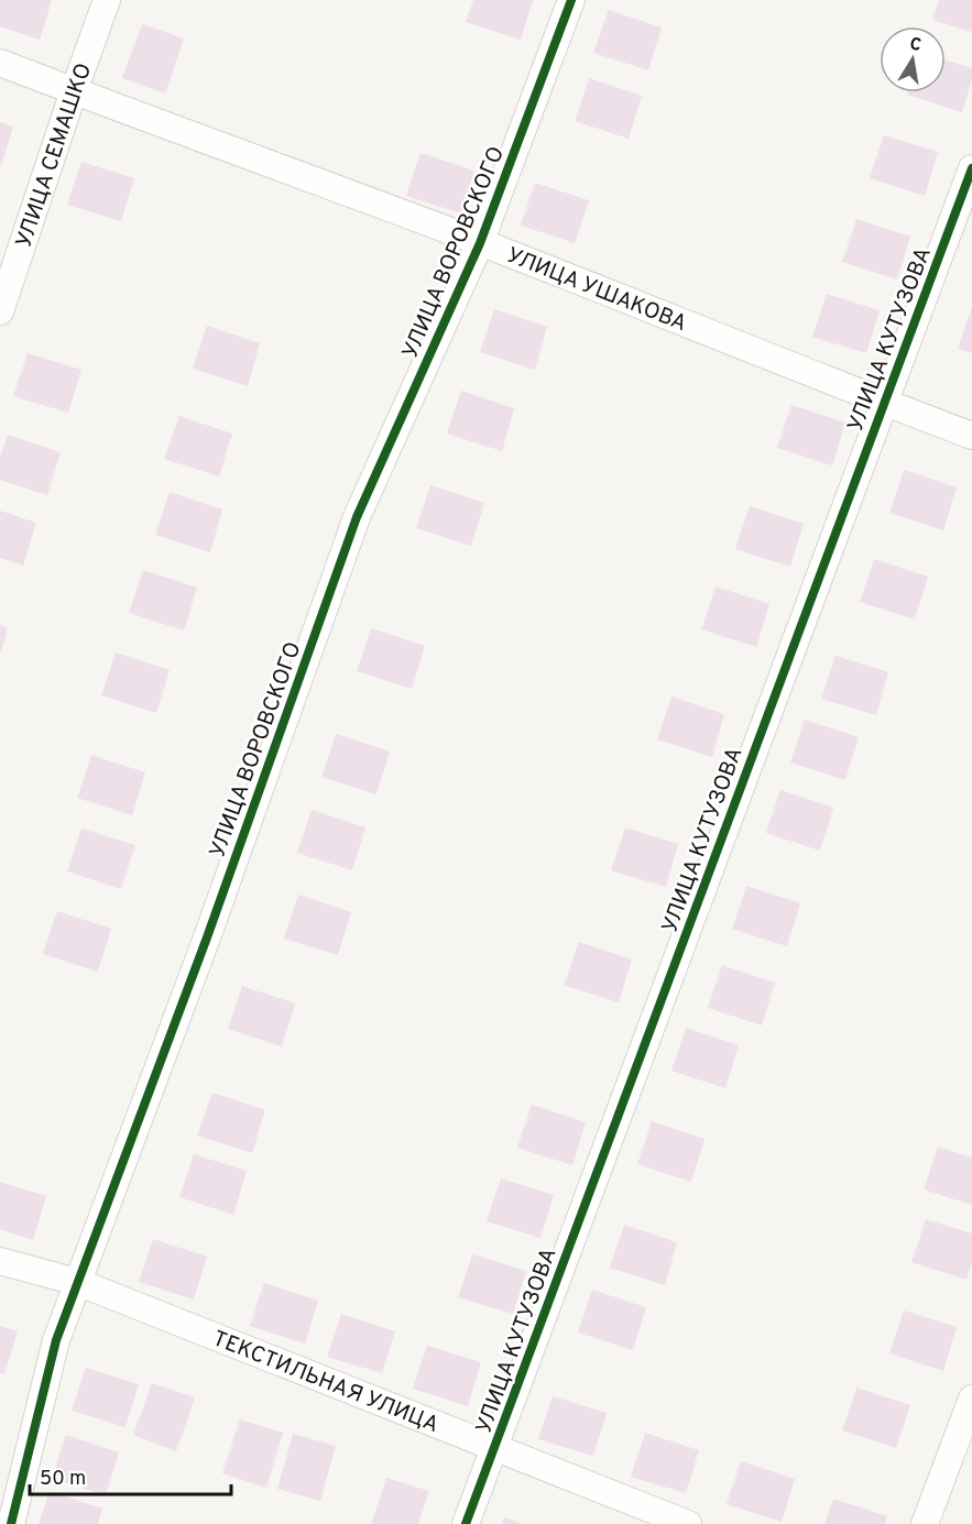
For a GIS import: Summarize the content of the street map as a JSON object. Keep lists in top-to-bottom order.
{
  "streets": {
    "street": [
      "УЛИЦА СЕМАШКО",
      "УЛИЦА ВОРОВСКОГО",
      "УЛИЦА УШАКОВА",
      "УЛИЦА КУТУЗОВА",
      "ТЕКСТИЛЬНАЯ УЛИЦА"
    ]
  },
  "crossings": [
    ["УЛИЦА СЕМАШКО", "УЛИЦА УШАКОВА"],
    ["УЛИЦА ВОРОВСКОГО", "УЛИЦА УШАКОВА"],
    ["УЛИЦА ВОРОВСКОГО", "ТЕКСТИЛЬНАЯ УЛИЦА"],
    ["УЛИЦА УШАКОВА", "УЛИЦА КУТУЗОВА"],
    ["УЛИЦА КУТУЗОВА", "ТЕКСТИЛЬНАЯ УЛИЦА"]
  ],
  "scale_bar": "50 m",
  "north": "top"
}
